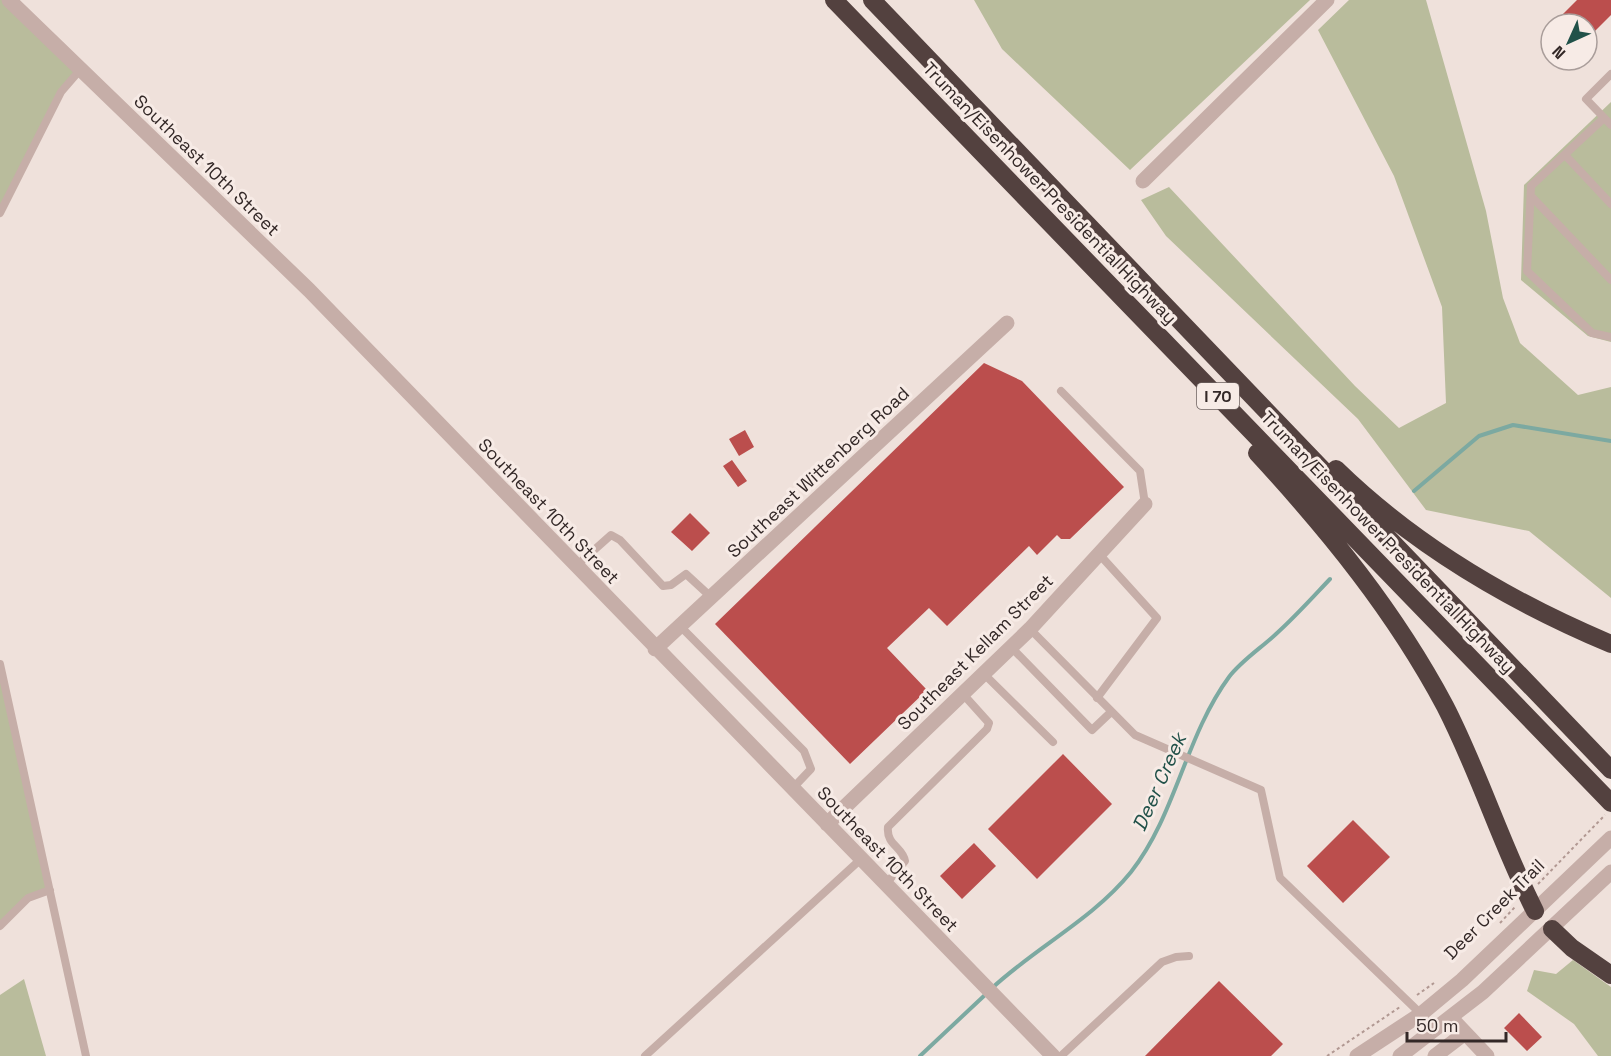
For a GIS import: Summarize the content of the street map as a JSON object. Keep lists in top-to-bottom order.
{
  "streets": {
    "highway": ["Truman/Eisenhower Presidential Highway", "I 70"],
    "street": ["Southeast 10th Street", "Southeast Wittenberg Road", "Southeast Kellam Street"],
    "path": ["Deer Creek Trail"]
  },
  "crossings": [
    ["Southeast 10th Street", "Southeast Wittenberg Road"],
    ["Southeast 10th Street", "Southeast Kellam Street"]
  ],
  "water": ["Deer Creek"],
  "scale_bar": "50 m",
  "north": "bottom left"
}
